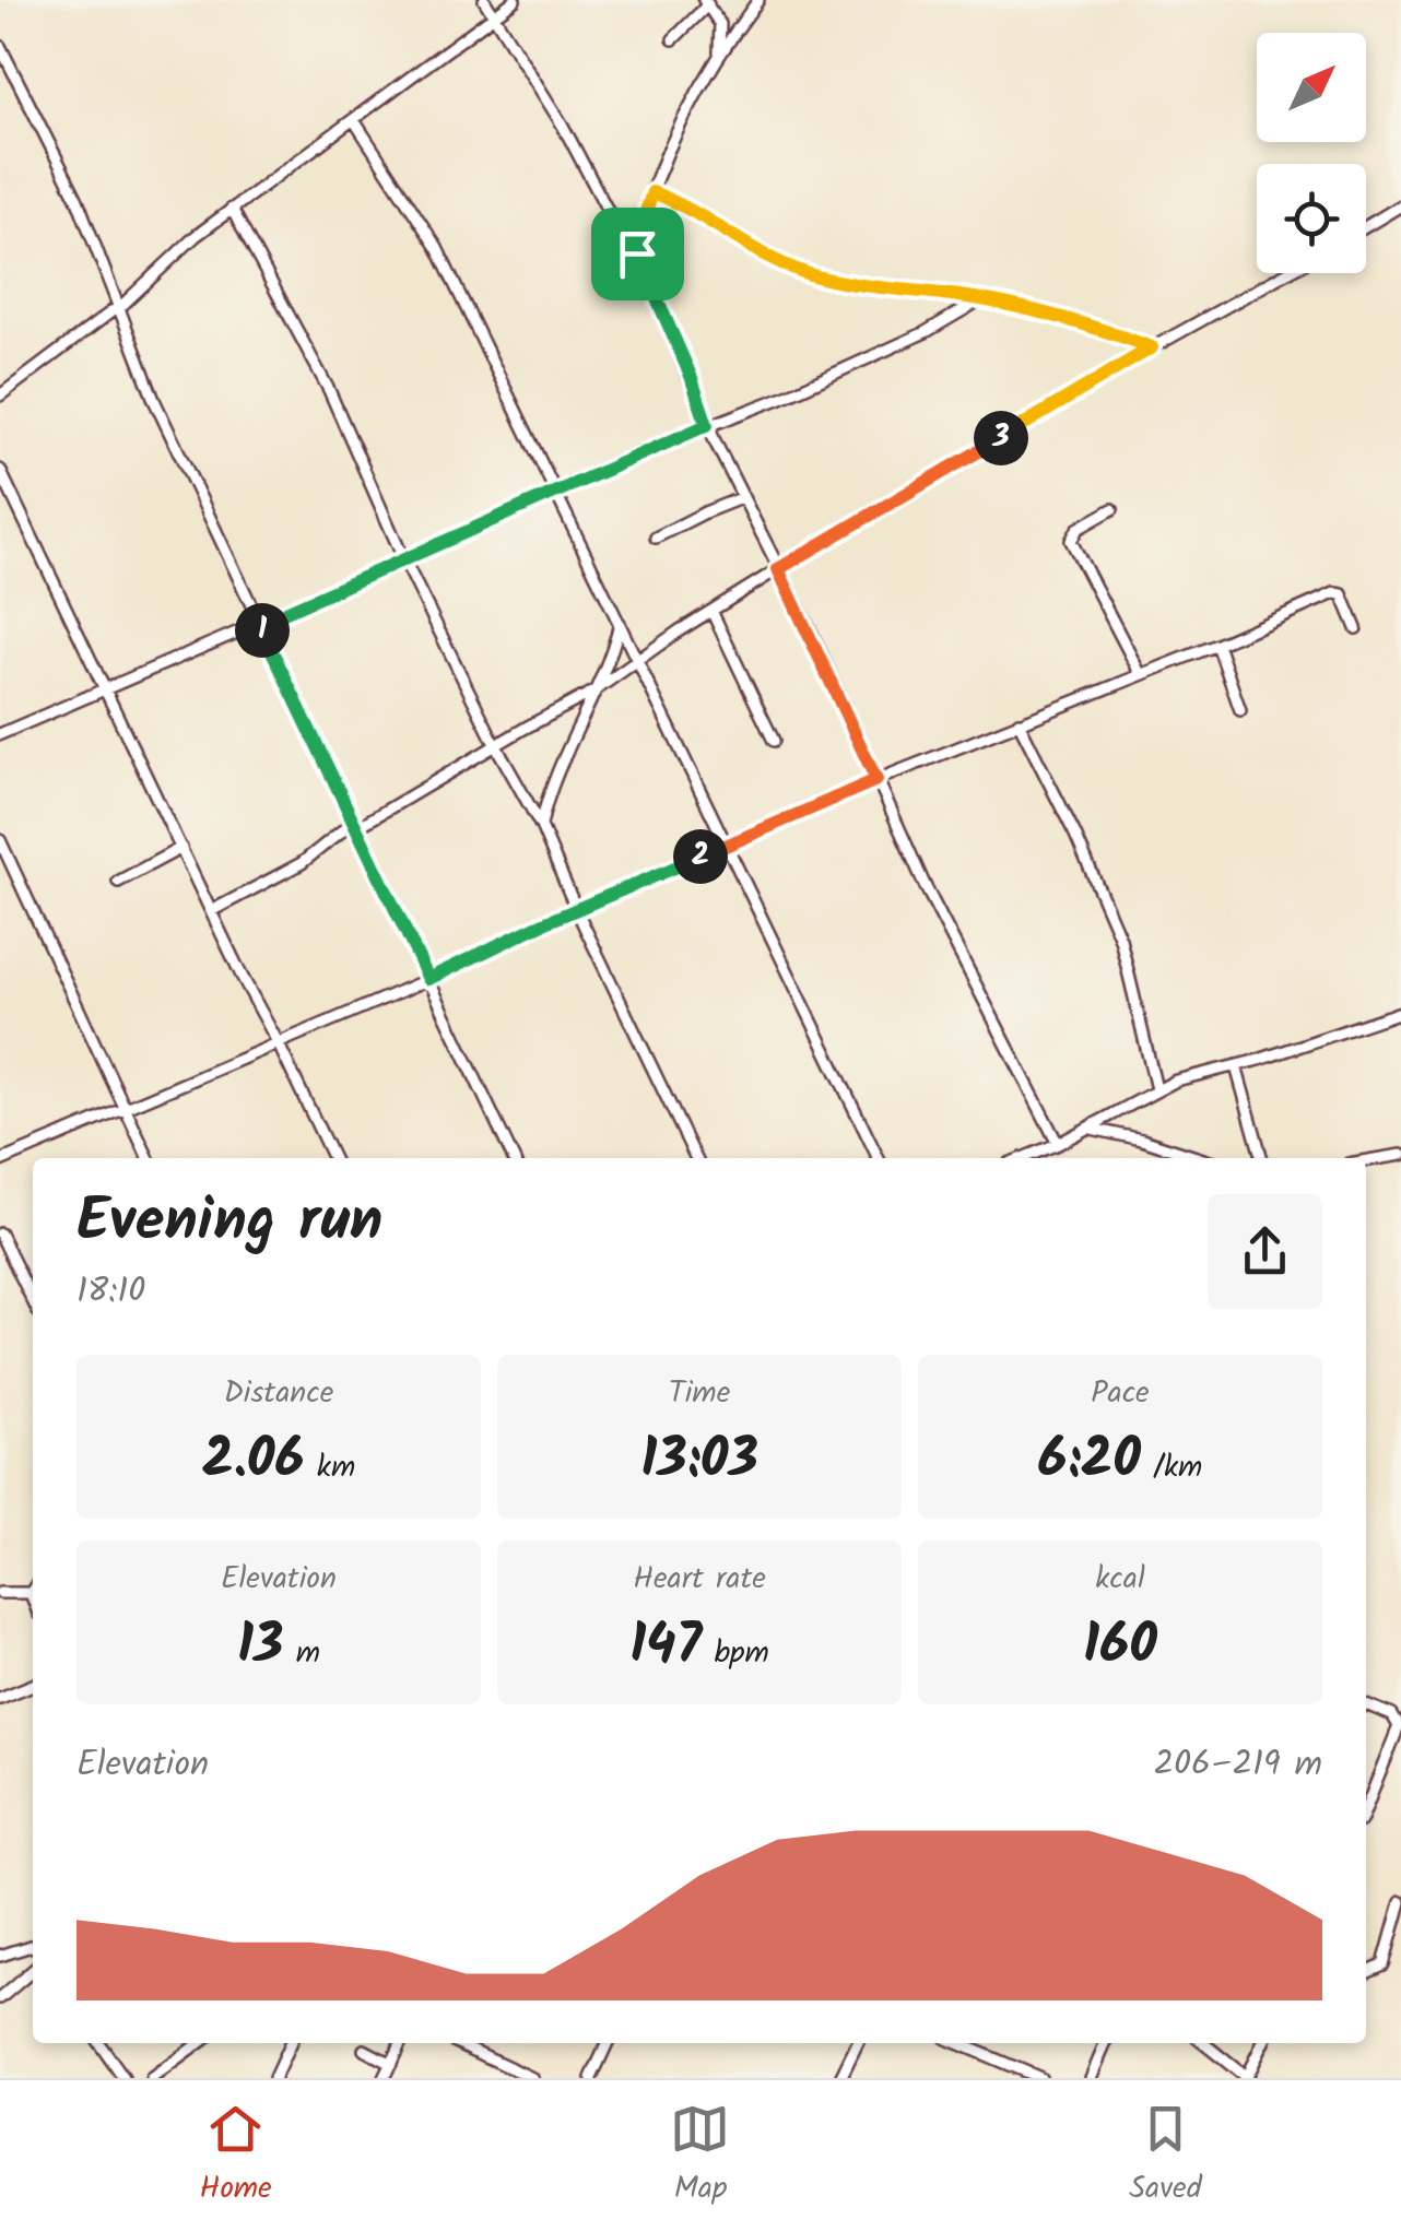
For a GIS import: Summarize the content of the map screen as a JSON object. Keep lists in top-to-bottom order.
{
  "north": "top right",
  "page": {
    "pins": ["3", "1", "2"],
    "heading": ["Evening run", "18:10"],
    "stats": [
      ["Distance", "2.06 km"],
      ["Time", "13:03"],
      ["Pace", "6:20 /km"],
      ["Elevation", "13 m"],
      ["Heart rate", "147 bpm"],
      ["kcal", "160"]
    ],
    "chart": ["Elevation", "206–219 m"],
    "tabs": ["Home", "Map", "Saved"]
  }
}
